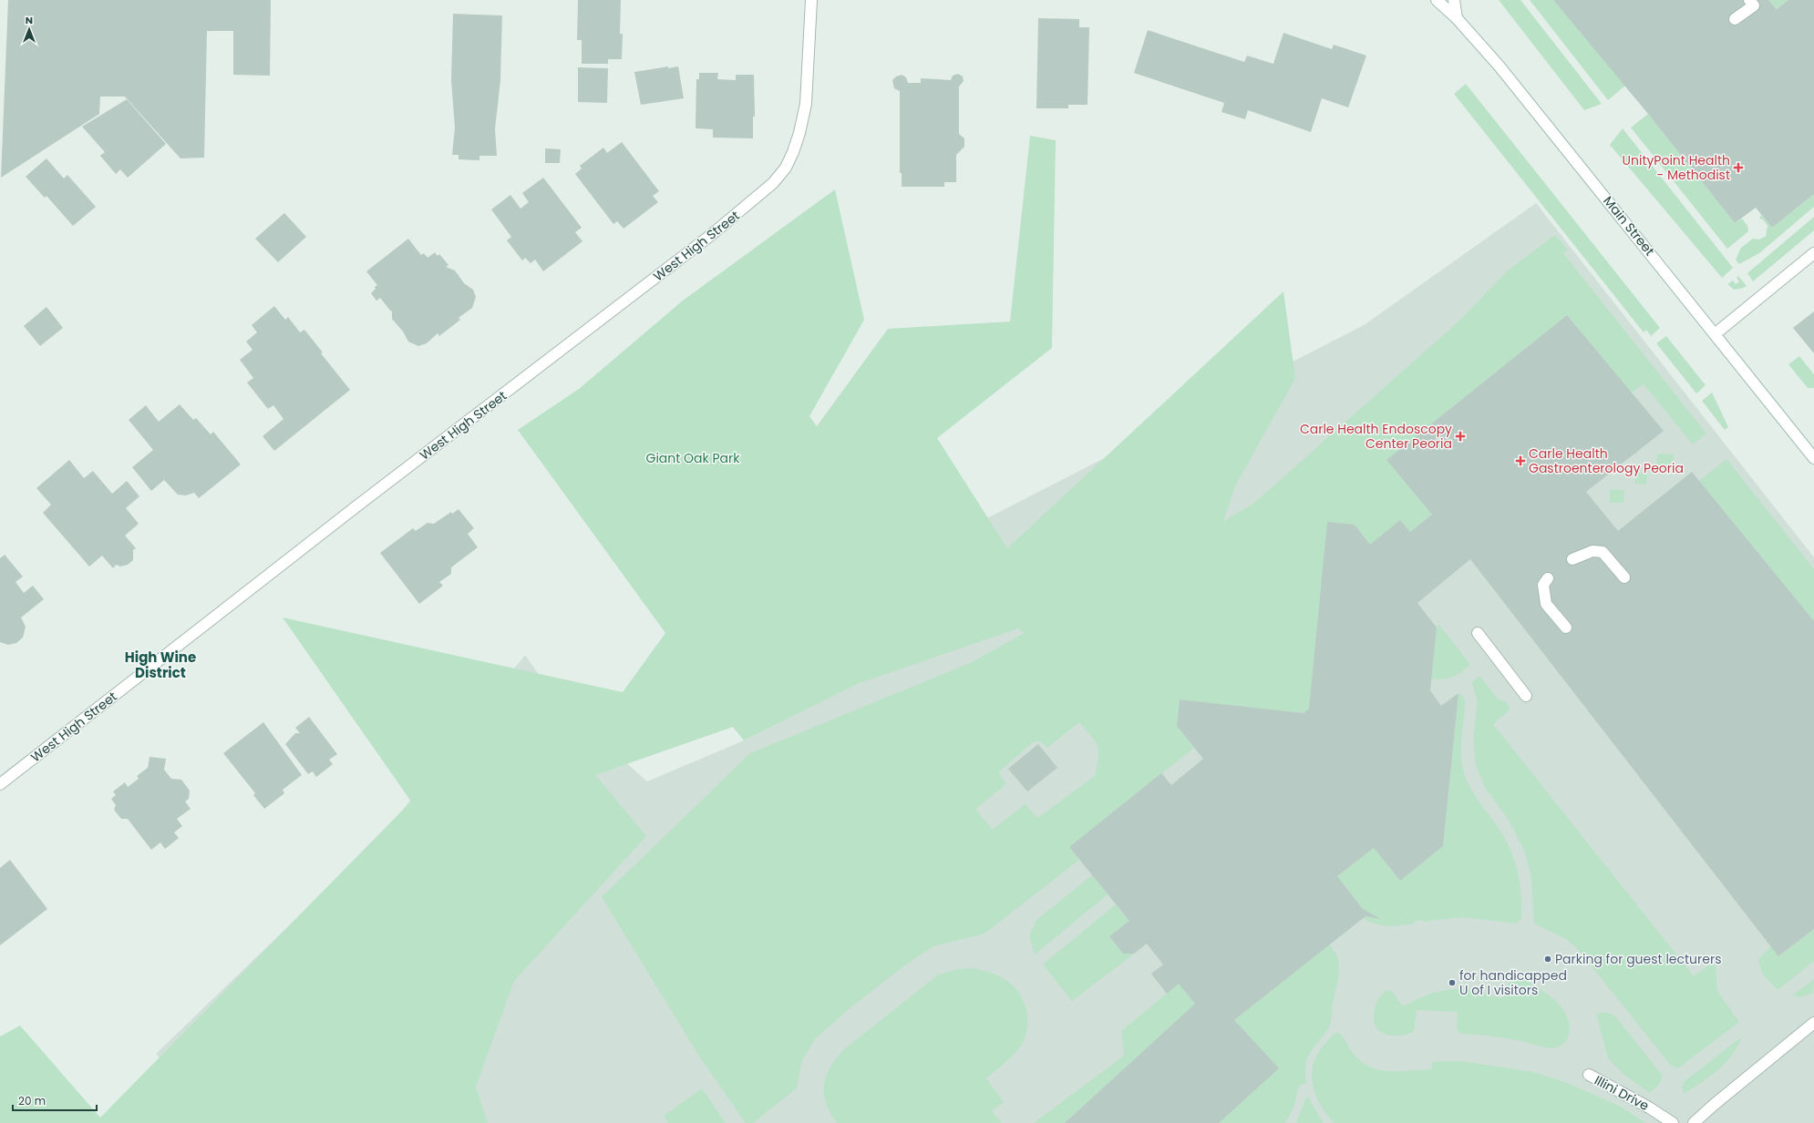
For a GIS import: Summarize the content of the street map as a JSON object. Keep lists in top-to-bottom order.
{
  "streets": {
    "street": ["Main Street", "West High Street", "Illini Drive"]
  },
  "districts": ["High Wine District"],
  "parks": ["Giant Oak Park"],
  "places": {
    "health": ["UnityPoint Health - Methodist", "Carle Health Endoscopy Center Peoria", "Carle Health Gastroenterology Peoria"],
    "other": ["Parking for guest lecturers", "for handicapped U of I visitors"]
  },
  "scale_bar": "20 m",
  "north": "top"
}
